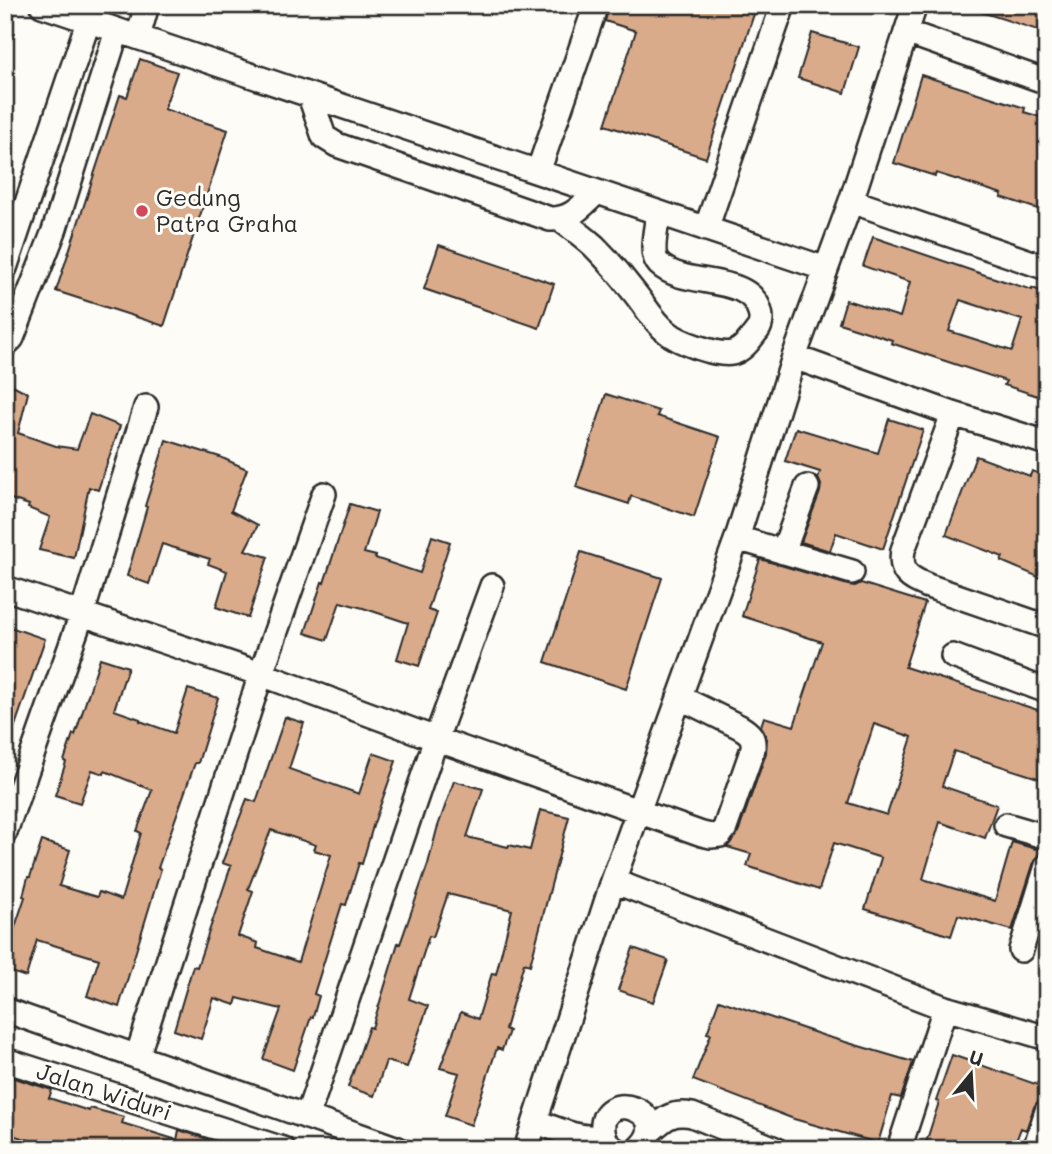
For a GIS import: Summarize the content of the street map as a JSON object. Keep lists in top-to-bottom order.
{
  "streets": {
    "street": ["Jalan Widuri"]
  },
  "places": ["Gedung Patra Graha"],
  "north": "top"
}
